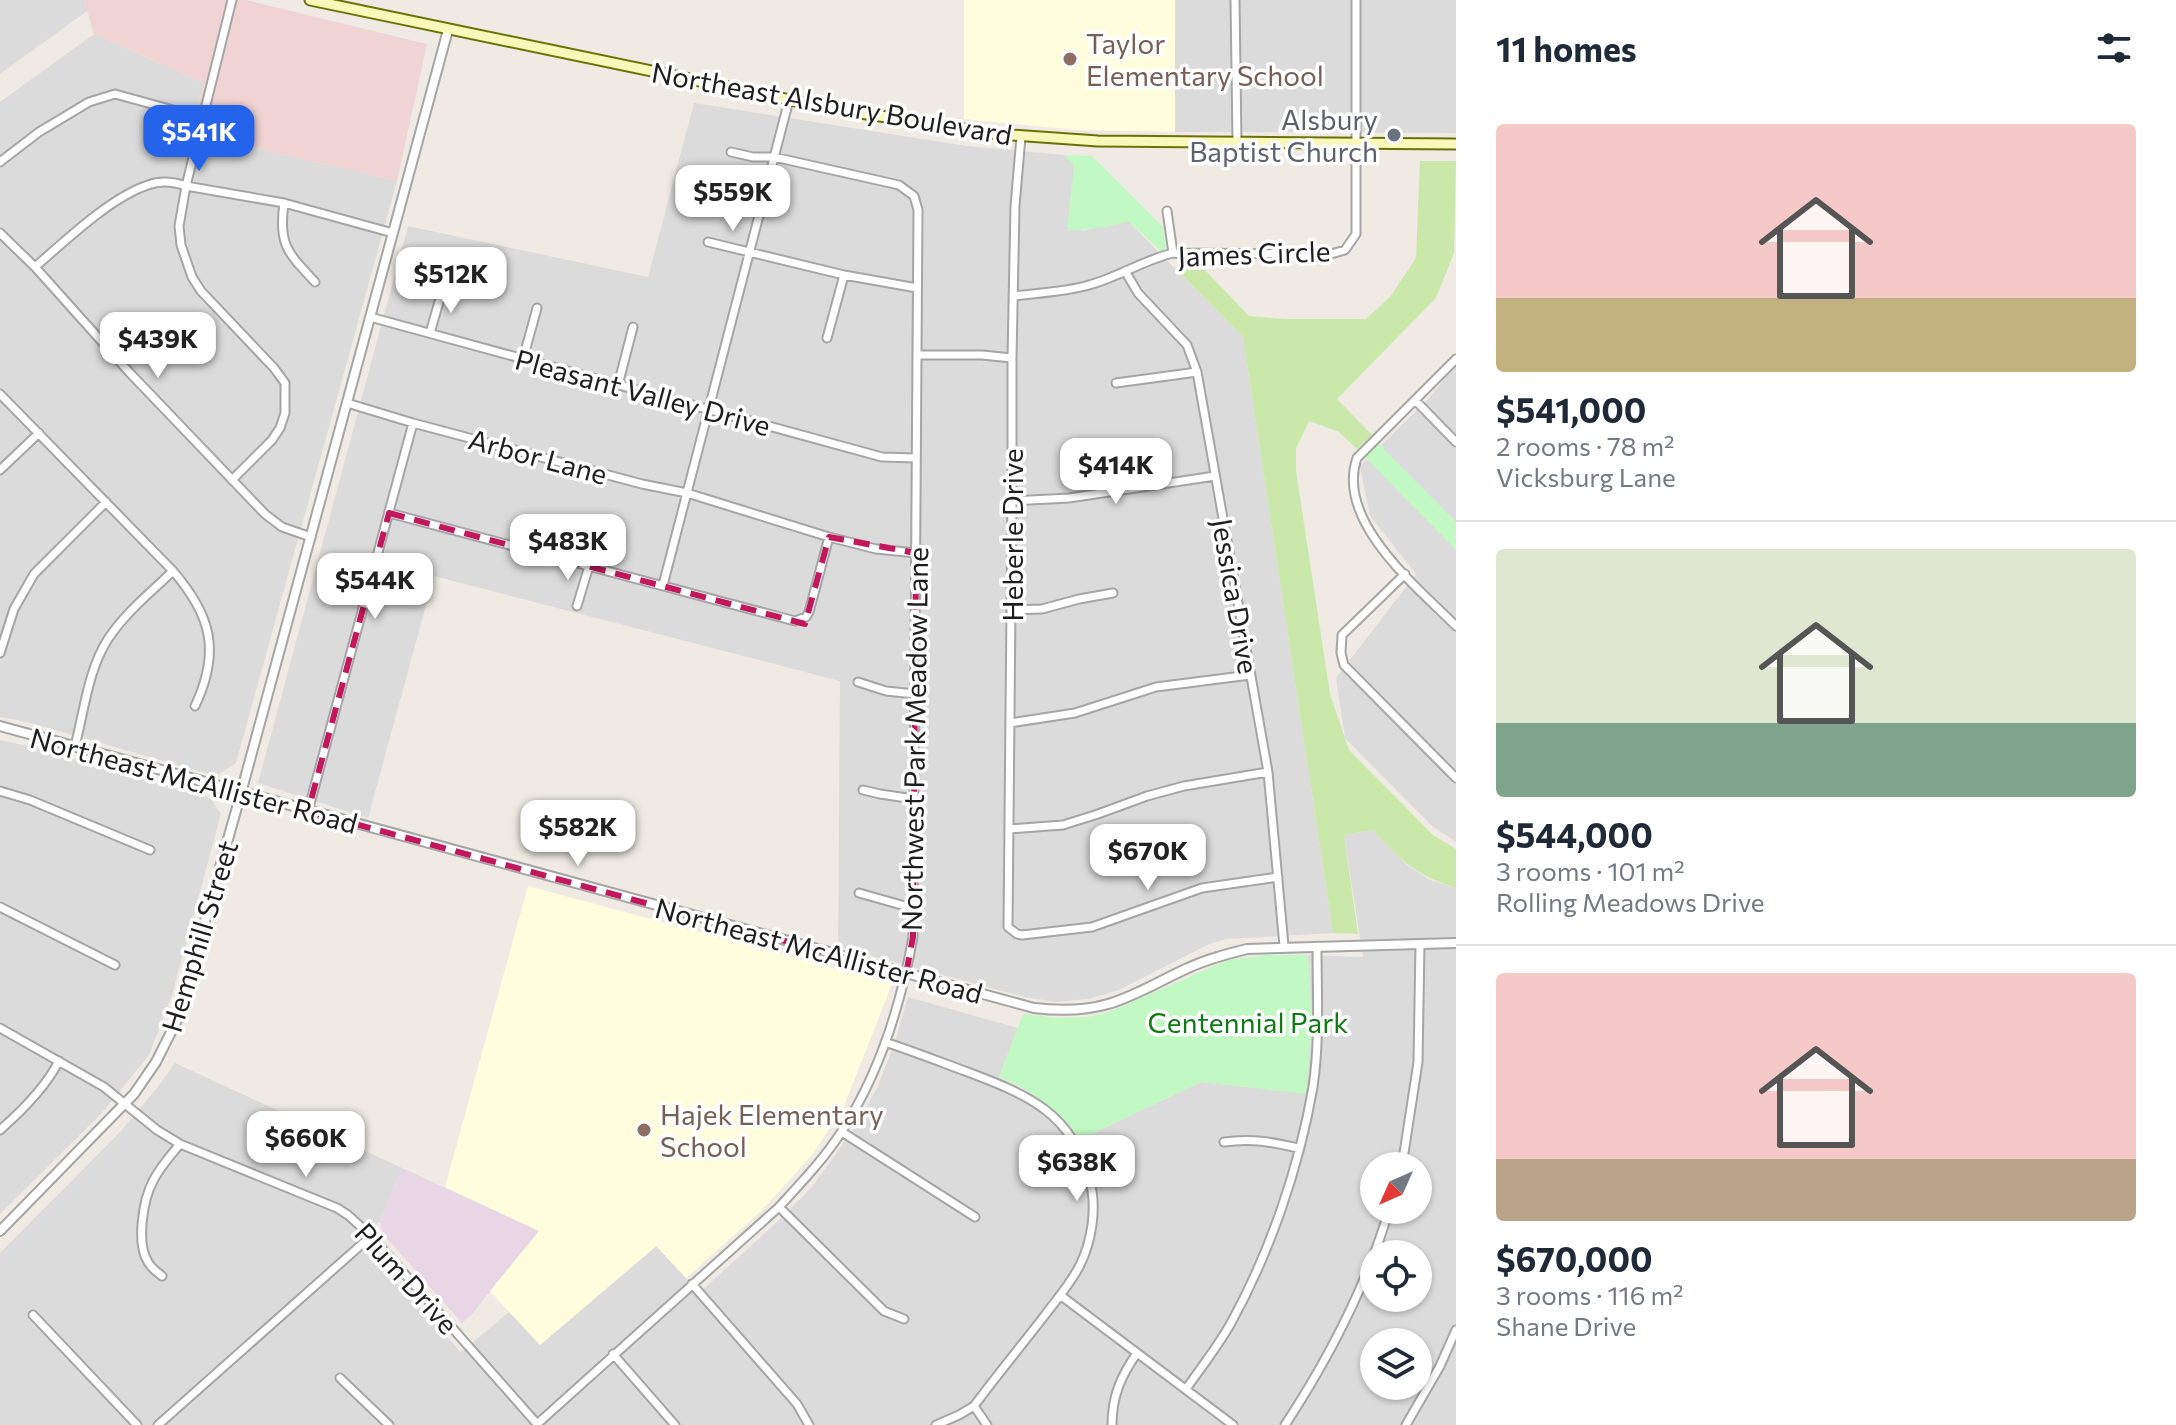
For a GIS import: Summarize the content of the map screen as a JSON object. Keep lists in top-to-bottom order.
{
  "streets": {
    "main road": ["Northeast Alsbury Boulevard"],
    "street": [
      "James Circle",
      "Pleasant Valley Drive",
      "Arbor Lane",
      "Heberle Drive",
      "Jessica Drive",
      "Northwest Park Meadow Lane",
      "Northeast McAllister Road",
      "Hemphill Street",
      "Plum Drive"
    ]
  },
  "crossings": [
    ["Northeast Alsbury Boulevard", "James Circle"],
    ["Northeast Alsbury Boulevard", "Heberle Drive"],
    ["Northeast Alsbury Boulevard", "Hemphill Street"],
    ["James Circle", "Heberle Drive"],
    ["James Circle", "Jessica Drive"],
    ["Pleasant Valley Drive", "Northwest Park Meadow Lane"],
    ["Pleasant Valley Drive", "Hemphill Street"],
    ["Arbor Lane", "Northwest Park Meadow Lane"],
    ["Arbor Lane", "Hemphill Street"],
    ["Heberle Drive", "Jessica Drive"],
    ["Jessica Drive", "Northeast McAllister Road"],
    ["Northwest Park Meadow Lane", "Northeast McAllister Road"],
    ["Northwest Park Meadow Lane", "Plum Drive"],
    ["Northeast McAllister Road", "Hemphill Street"],
    ["Hemphill Street", "Plum Drive"]
  ],
  "parks": ["Centennial Park"],
  "places": ["Taylor Elementary School", "Alsbury Baptist Church", "Hajek Elementary School"],
  "north": "bottom left",
  "page": {
    "heading": "11 homes",
    "list": [
      {
        "name": "$541,000",
        "note": "2 rooms · 78 m² · Vicksburg Lane"
      },
      {
        "name": "$544,000",
        "note": "3 rooms · 101 m² · Rolling Meadows Drive"
      },
      {
        "name": "$670,000",
        "note": "3 rooms · 116 m² · Shane Drive"
      }
    ],
    "price": [
      "$541K",
      "$559K",
      "$512K",
      "$439K",
      "$414K",
      "$483K",
      "$544K",
      "$582K",
      "$670K",
      "$660K",
      "$638K"
    ]
  }
}
